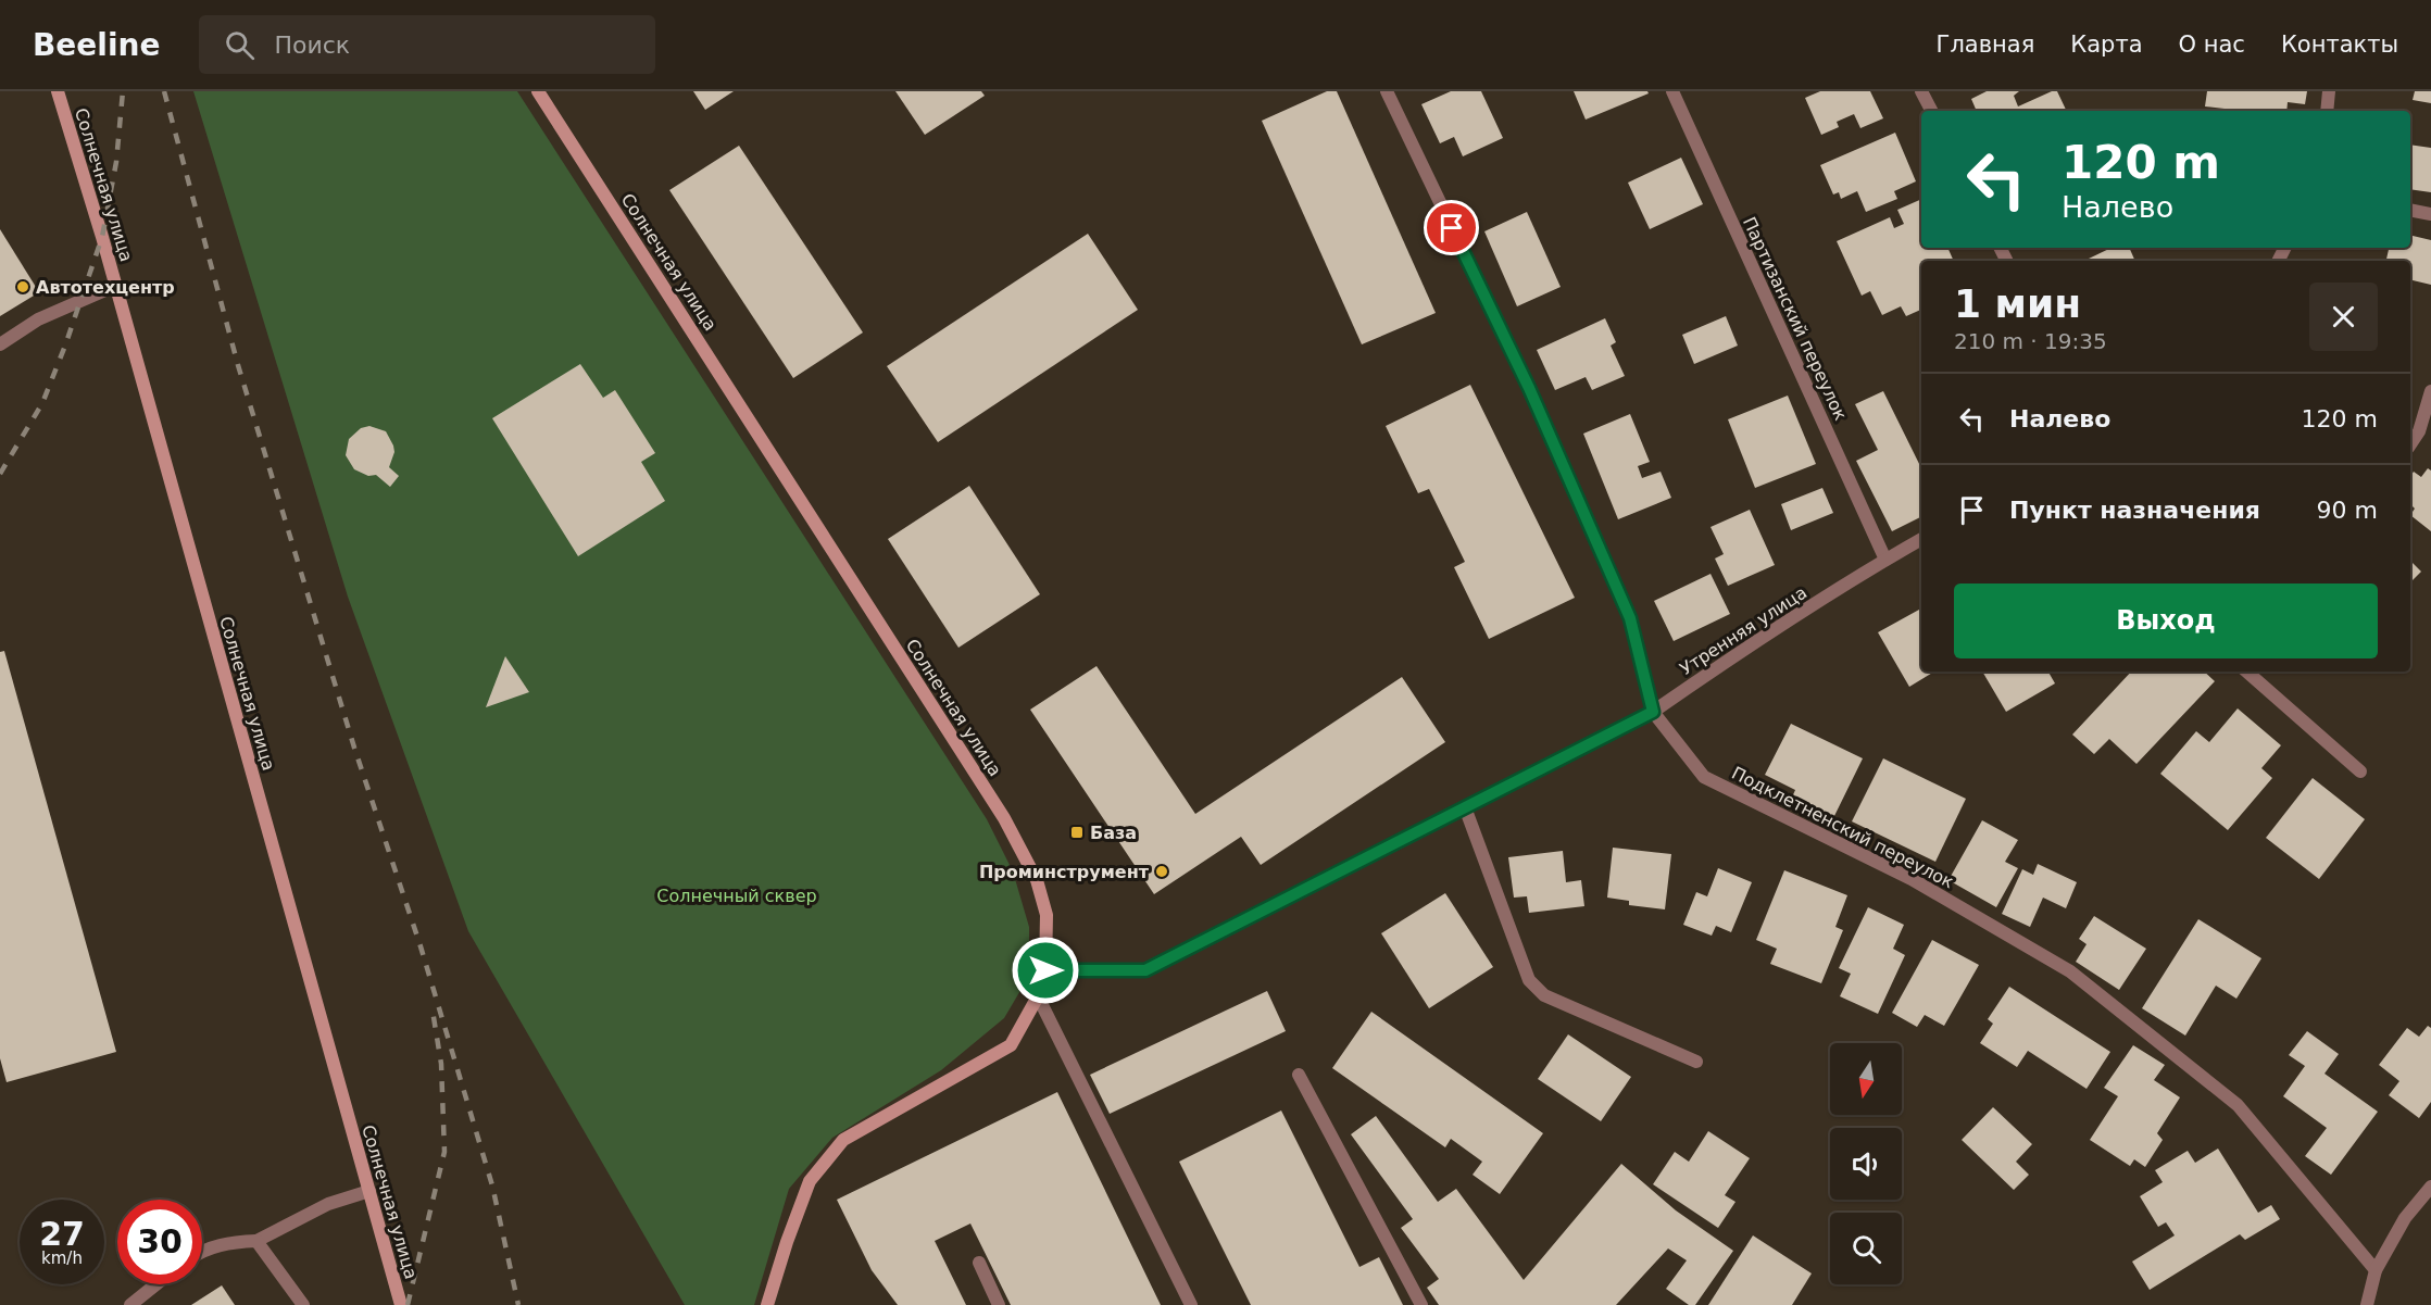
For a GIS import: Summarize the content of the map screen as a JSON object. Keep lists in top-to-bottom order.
{
  "streets": {
    "main road": ["Солнечная улица"],
    "street": ["Партизанский переулок", "Утренняя улица", "Подклетненский переулок"]
  },
  "crossings": [
    ["Солнечная улица", "Утренняя улица"],
    ["Партизанский переулок", "Утренняя улица"],
    ["Утренняя улица", "Подклетненский переулок"]
  ],
  "parks": ["Солнечный сквер"],
  "places": {
    "other": ["Автотехцентр", "Проминструмент"],
    "transit": ["База"]
  },
  "north": "bottom",
  "page": {
    "header": "Beeline",
    "search": "Поиск",
    "nav": [
      "Главная",
      "Карта",
      "О нас",
      "Контакты"
    ],
    "turn": ["120 m", "Налево"],
    "heading": ["1 мин", "210 m · 19:35"],
    "list": [
      {
        "name": "Налево",
        "value": "120 m"
      },
      {
        "name": "Пункт назначения",
        "value": "90 m"
      }
    ],
    "buttons": "Выход",
    "speed": "27 km/h",
    "limit": "30"
  }
}
